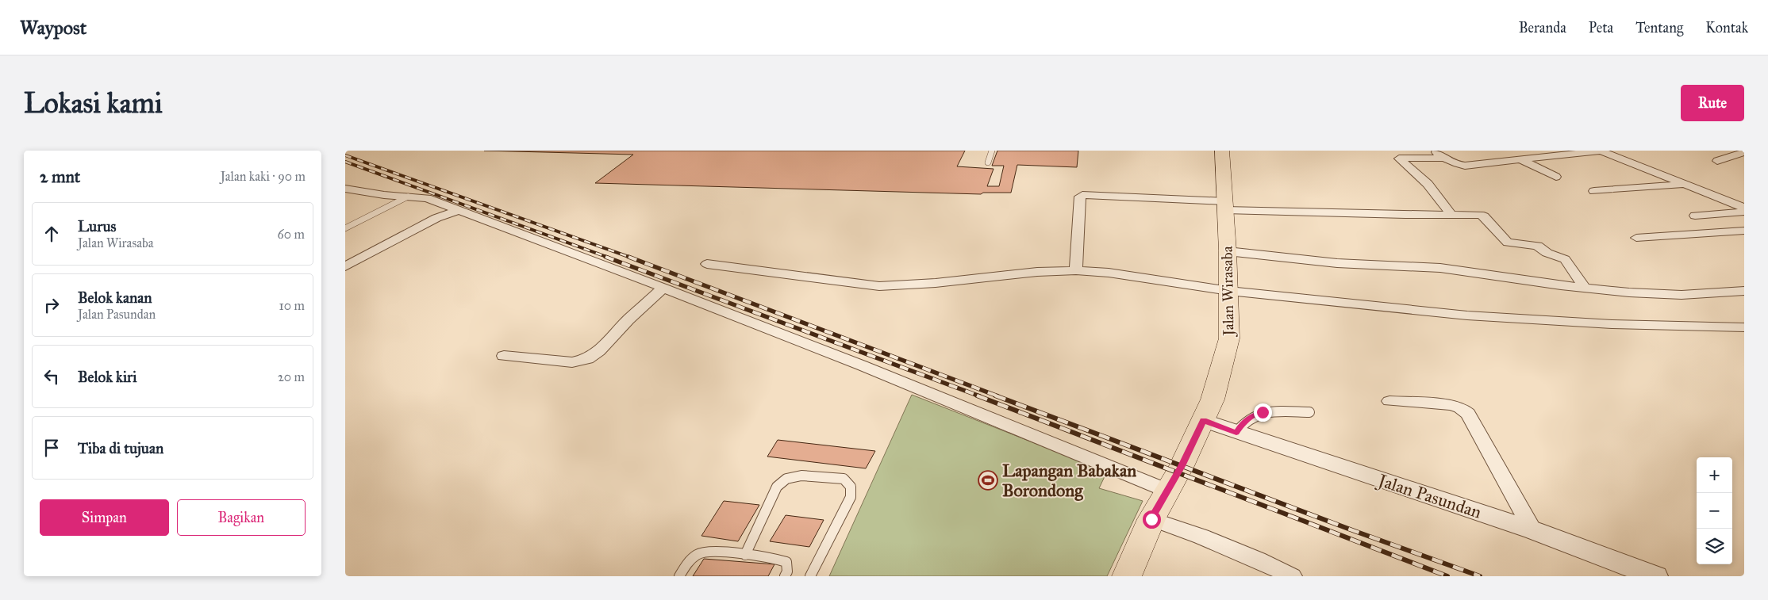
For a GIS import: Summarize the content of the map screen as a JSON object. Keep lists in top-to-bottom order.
{
  "streets": {
    "main road": ["Jalan Wirasaba"],
    "street": ["Jalan Pasundan"]
  },
  "crossings": [
    ["Jalan Wirasaba", "Jalan Pasundan"]
  ],
  "places": {
    "sports": ["Lapangan Babakan Borondong"]
  },
  "page": {
    "header": "Waypost",
    "nav": [
      "Beranda",
      "Peta",
      "Tentang",
      "Kontak"
    ],
    "buttons": [
      "Rute",
      ["Simpan", "Bagikan"]
    ],
    "title": "Lokasi kami",
    "heading": ["2 mnt", "Jalan kaki · 90 m"],
    "list": [
      ["Lurus", "Jalan Wirasaba", "60 m"],
      ["Belok kanan", "Jalan Pasundan", "10 m"],
      ["Belok kiri", "20 m"],
      "Tiba di tujuan"
    ],
    "map_buttons": ["+", "−"]
  }
}
